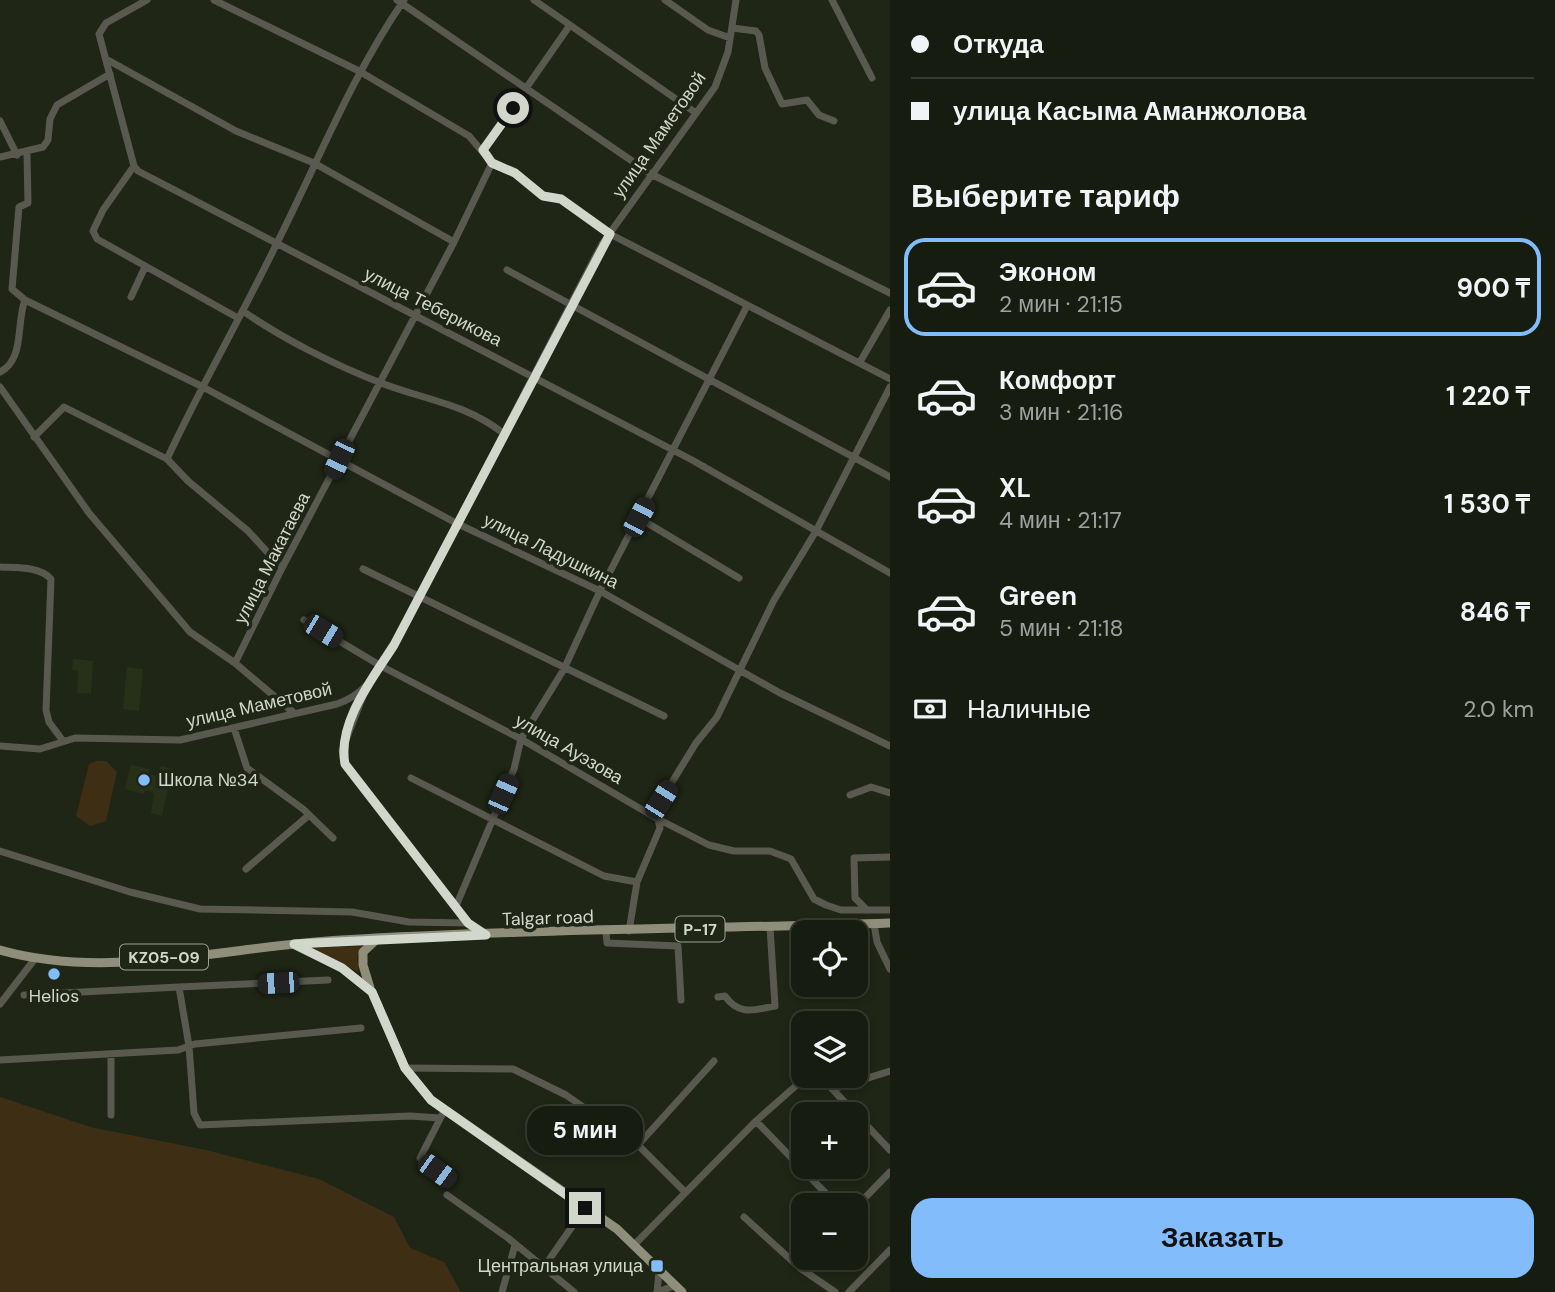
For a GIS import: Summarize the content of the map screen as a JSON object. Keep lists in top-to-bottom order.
{
  "streets": {
    "main road": ["Talgar road", "P-17", "KZ05-09"],
    "street": [
      "улица Маметовой",
      "улица Теберикова",
      "улица Ладушкина",
      "улица Макатаева",
      "улица Ауэзова"
    ]
  },
  "crossings": [
    ["улица Маметовой", "улица Теберикова"],
    ["улица Маметовой", "улица Ладушкина"],
    ["улица Маметовой", "улица Ауэзова"],
    ["улица Теберикова", "улица Макатаева"],
    ["улица Ладушкина", "улица Макатаева"]
  ],
  "places": {
    "other": ["Школа №34", "Helios"],
    "transit": ["Центральная улица"]
  },
  "page": {
    "banner": ["Откуда", "улица Касыма Аманжолова"],
    "heading": "Выберите тариф",
    "list": [
      {
        "name": "Эконом",
        "note": "2 мин · 21:15",
        "value": "900 ₸"
      },
      {
        "name": "Комфорт",
        "note": "3 мин · 21:16",
        "value": "1 220 ₸"
      },
      {
        "name": "XL",
        "note": "4 мин · 21:17",
        "value": "1 530 ₸"
      },
      {
        "name": "Green",
        "note": "5 мин · 21:18",
        "value": "846 ₸"
      }
    ],
    "pay": ["Наличные", "2.0 km"],
    "map_buttons": ["+", "−"],
    "bubble": "5 мин",
    "buttons": "Заказать"
  }
}
